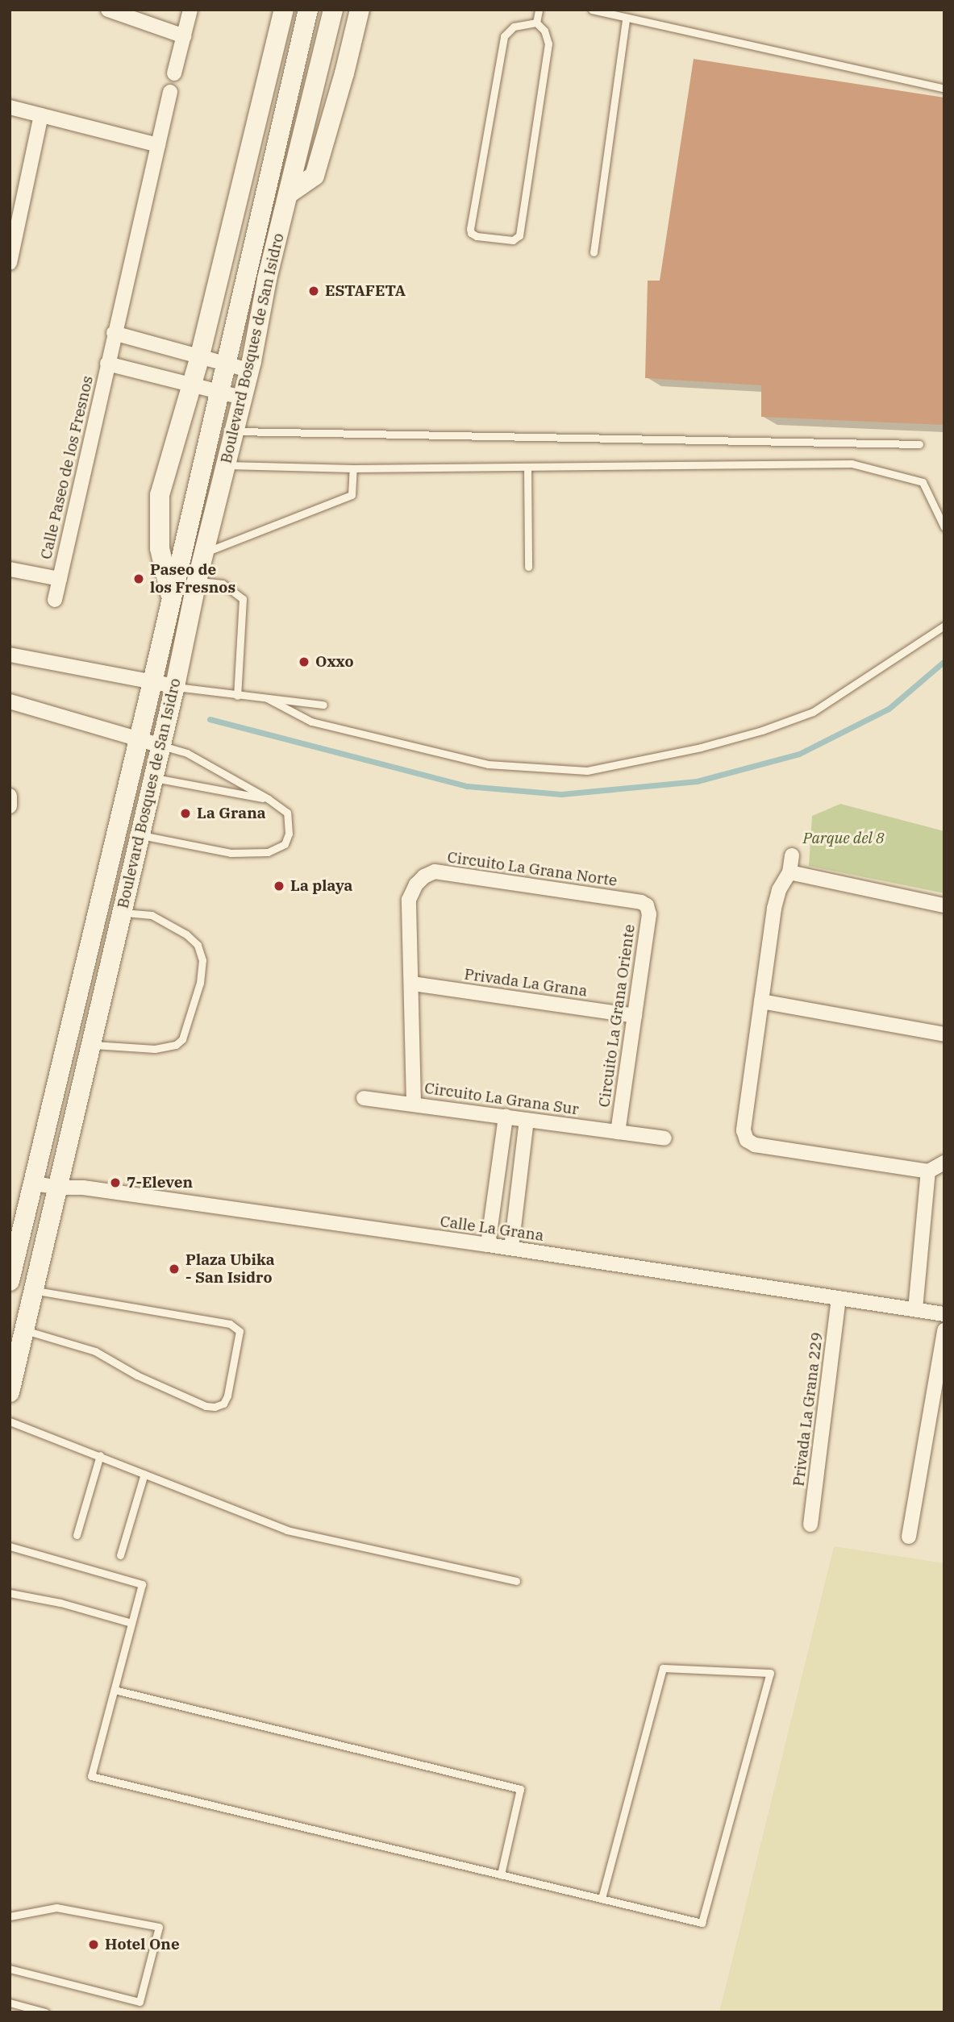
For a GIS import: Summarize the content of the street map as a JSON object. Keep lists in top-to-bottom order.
{
  "streets": {
    "main road": ["Boulevard Bosques de San Isidro"],
    "street": [
      "Calle Paseo de los Fresnos",
      "Circuito La Grana Norte",
      "Privada La Grana",
      "Circuito La Grana Oriente",
      "Circuito La Grana Sur",
      "Calle La Grana",
      "Privada La Grana 229"
    ]
  },
  "crossings": [
    ["Boulevard Bosques de San Isidro", "Calle Paseo de los Fresnos"],
    ["Boulevard Bosques de San Isidro", "Calle La Grana"],
    ["Circuito La Grana Norte", "Privada La Grana"],
    ["Circuito La Grana Norte", "Circuito La Grana Oriente"],
    ["Privada La Grana", "Circuito La Grana Oriente"],
    ["Circuito La Grana Oriente", "Circuito La Grana Sur"],
    ["Calle La Grana", "Privada La Grana 229"]
  ],
  "parks": ["Parque del 8"],
  "places": [
    "ESTAFETA",
    "Paseo de los Fresnos",
    "Oxxo",
    "La Grana",
    "La playa",
    "7-Eleven",
    "Plaza Ubika - San Isidro",
    "Hotel One"
  ]
}
